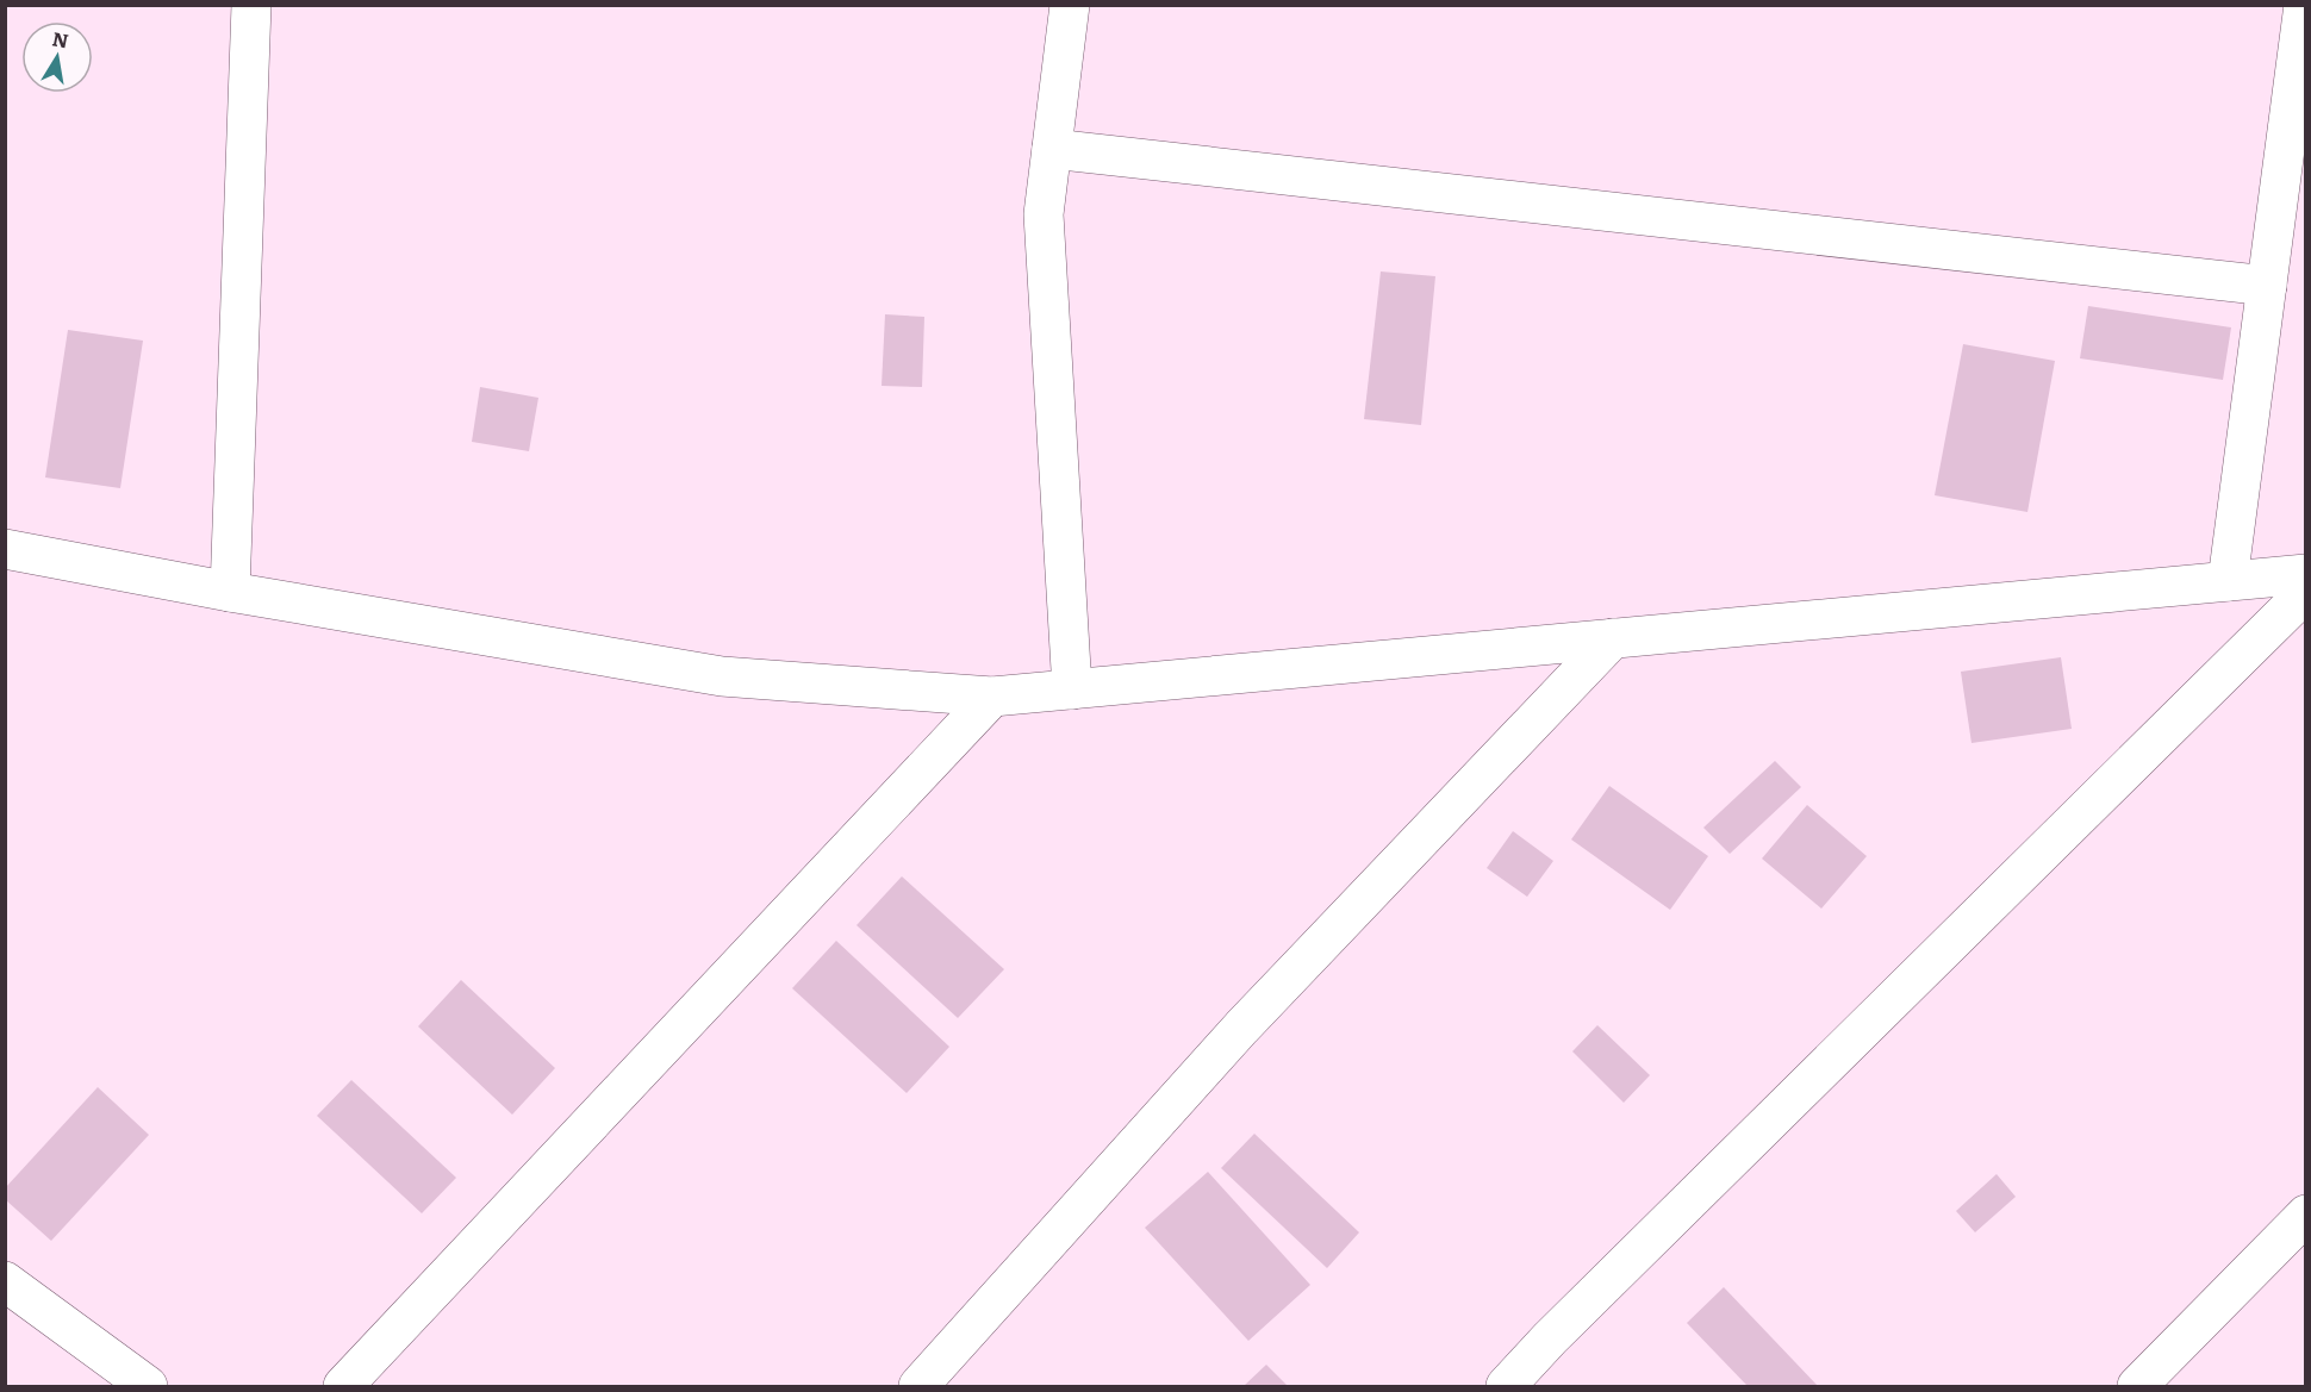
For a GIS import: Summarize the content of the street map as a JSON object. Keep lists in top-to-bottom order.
{
  "north": "top"
}
